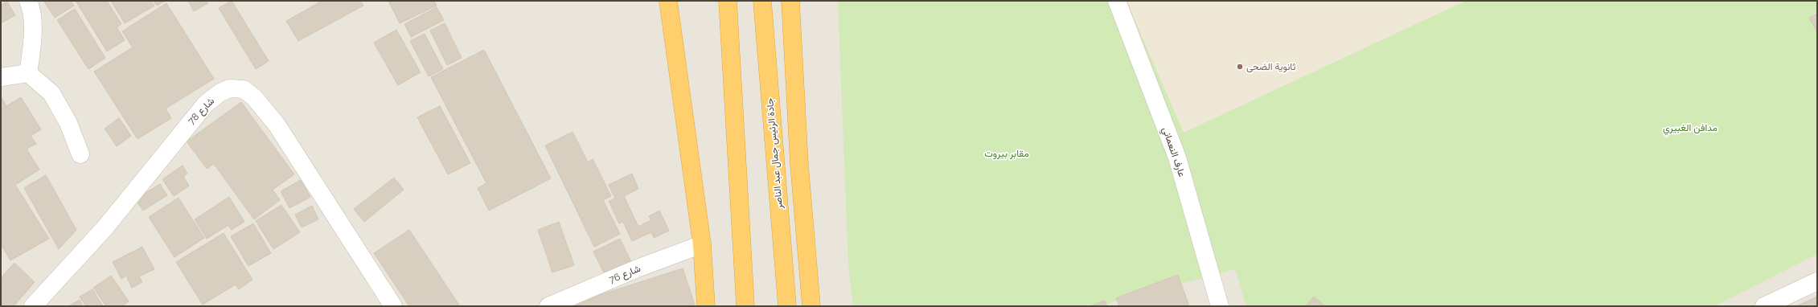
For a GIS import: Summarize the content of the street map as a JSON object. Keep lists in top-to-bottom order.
{
  "streets": {
    "highway": ["جادة الرئيس جمال عبد الناصر"],
    "street": ["شارع 78", "عارف النعماني", "شارع 76"]
  },
  "parks": ["مدافن الغبيري", "مقابر بيروت"],
  "places": ["ثانوية الضحى"]
}
